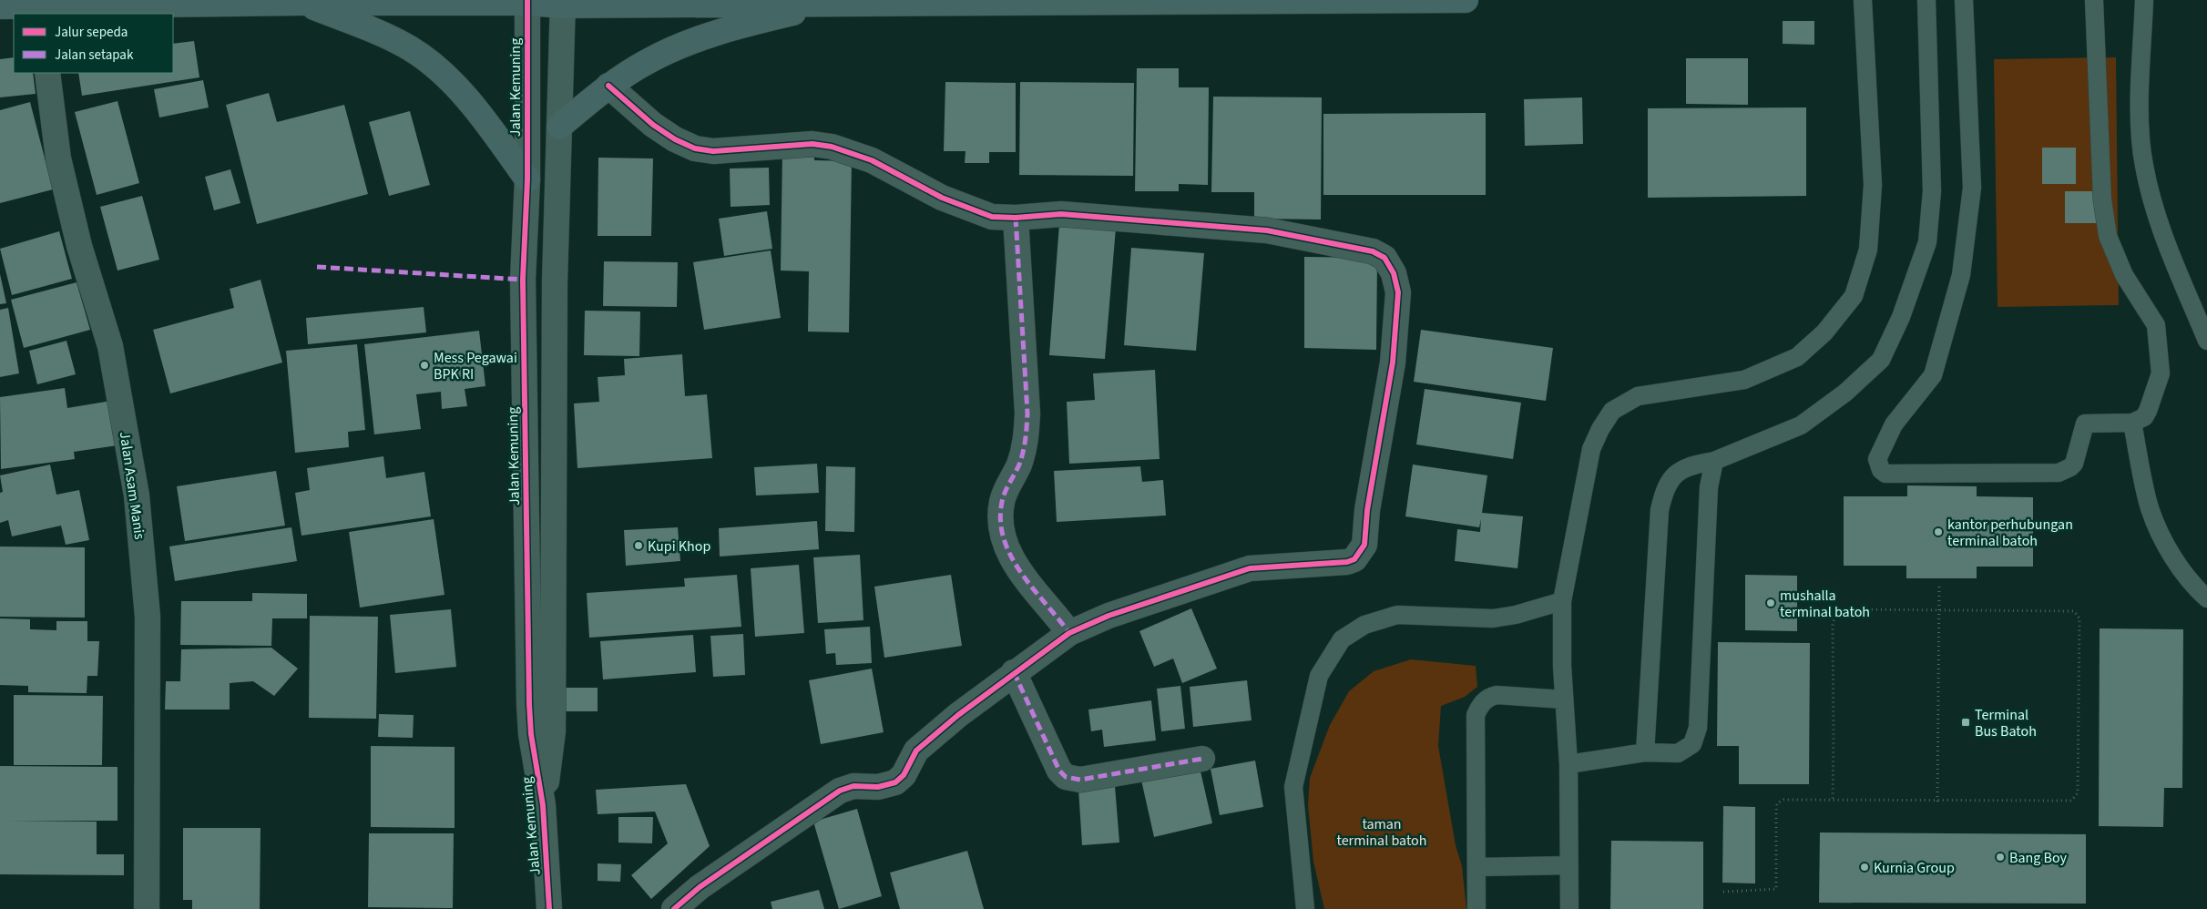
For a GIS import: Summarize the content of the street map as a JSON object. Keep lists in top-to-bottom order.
{
  "streets": {
    "street": ["Jalan Kemuning", "Jalan Asam Manis"]
  },
  "parks": ["taman terminal batoh"],
  "places": {
    "other": [
      "Mess Pegawai BPK RI",
      "kantor perhubungan terminal batoh",
      "Kupi Khop",
      "mushalla terminal batoh",
      "Bang Boy",
      "Kurnia Group"
    ],
    "transit": ["Terminal Bus Batoh"]
  },
  "legend": ["Jalur sepeda", "Jalan setapak"]
}
